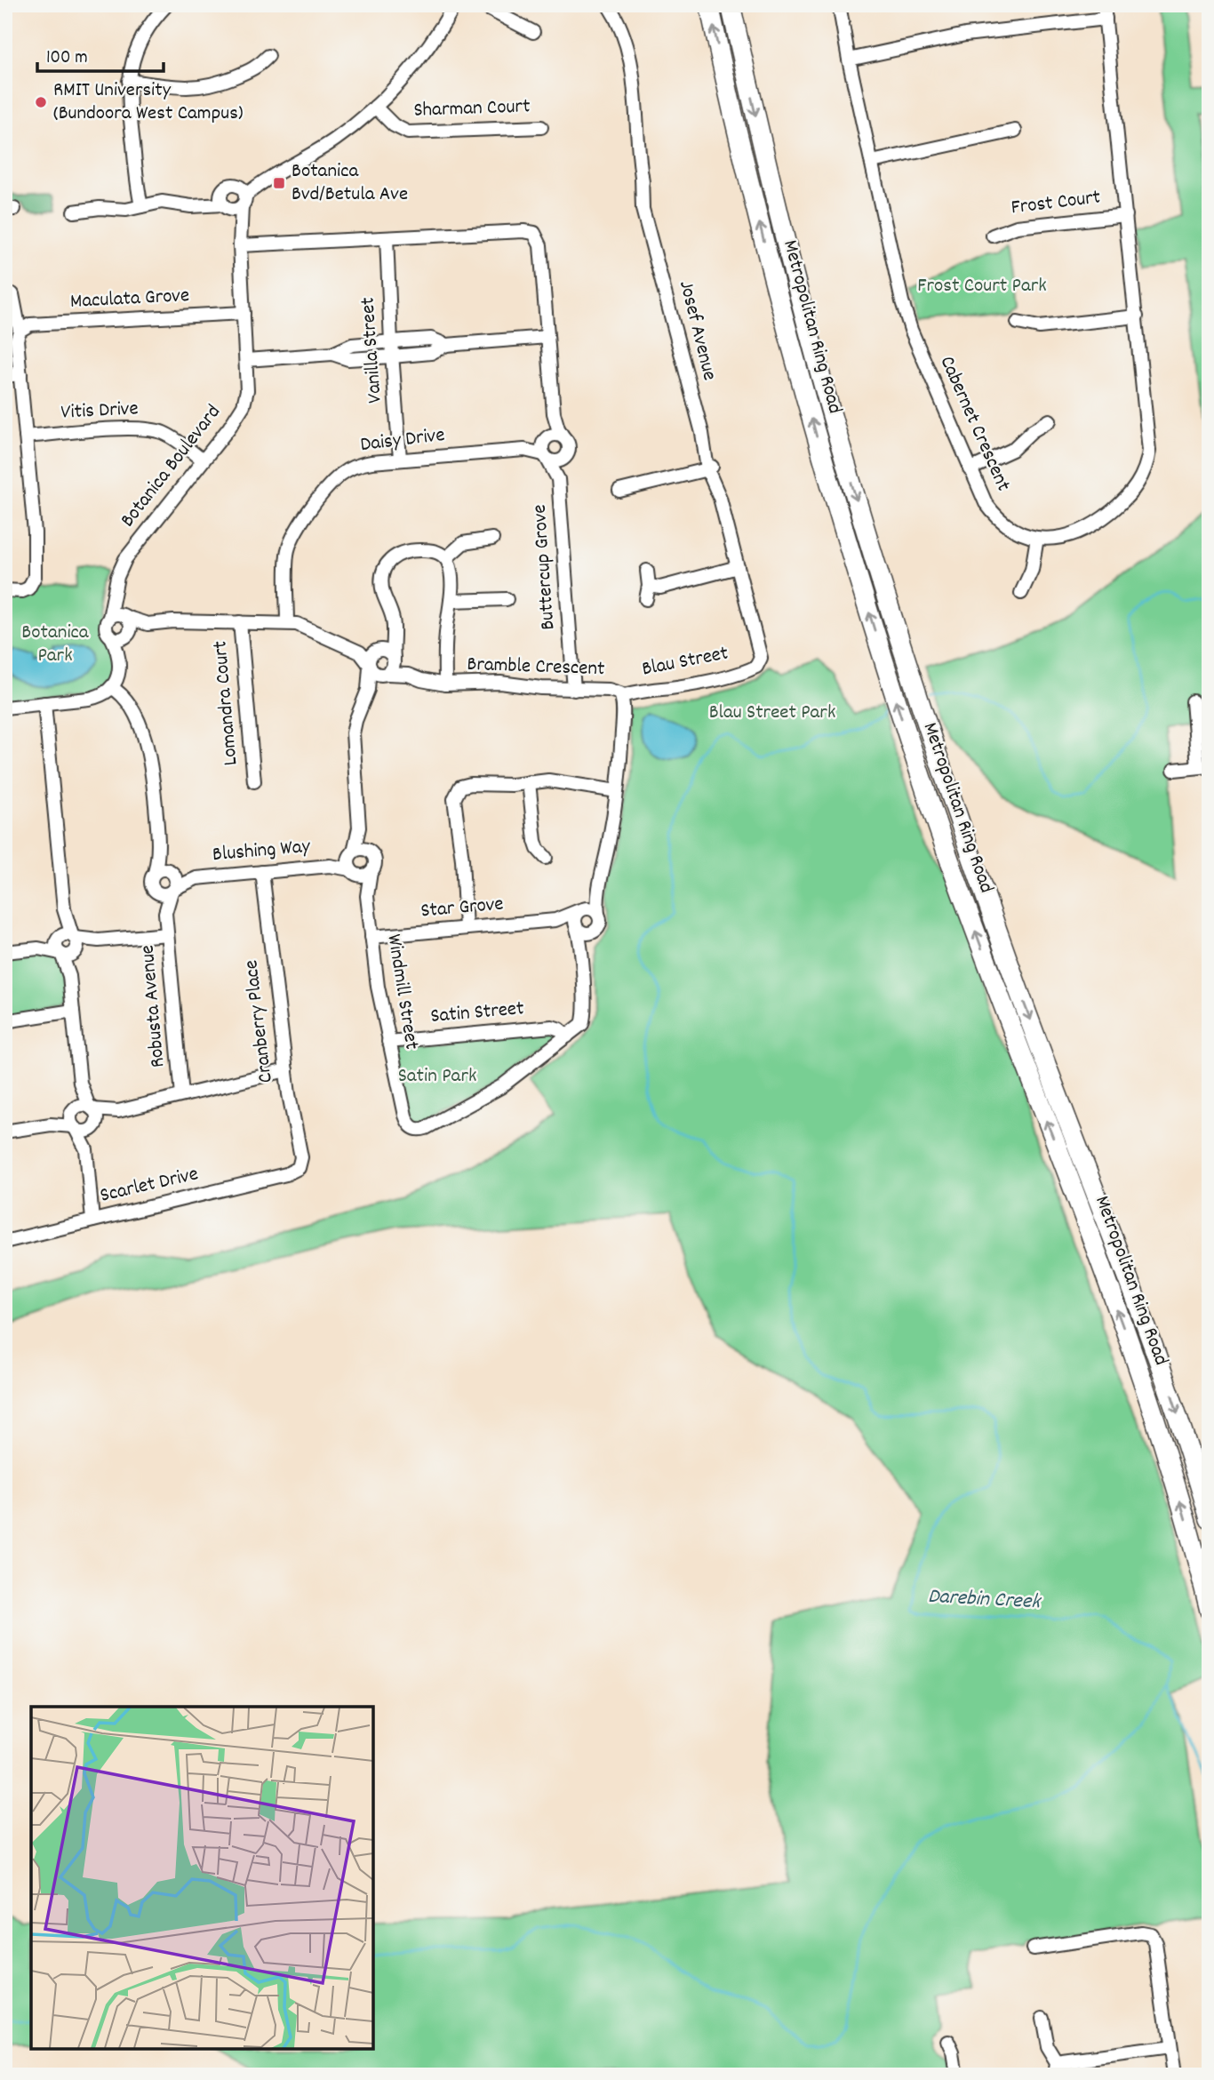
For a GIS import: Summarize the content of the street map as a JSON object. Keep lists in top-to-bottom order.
{
  "streets": {
    "highway": ["Metropolitan Ring Road"],
    "street": [
      "Sharman Court",
      "Frost Court",
      "Maculata Grove",
      "Josef Avenue",
      "Vanilla Street",
      "Vitis Drive",
      "Cabernet Crescent",
      "Daisy Drive",
      "Botanica Boulevard",
      "Buttercup Grove",
      "Blau Street",
      "Bramble Crescent",
      "Lomandra Court",
      "Blushing Way",
      "Star Grove",
      "Windmill Street",
      "Robusta Avenue",
      "Satin Street",
      "Cranberry Place",
      "Scarlet Drive"
    ]
  },
  "crossings": [
    ["Frost Court", "Cabernet Crescent"],
    ["Maculata Grove", "Botanica Boulevard"],
    ["Josef Avenue", "Blau Street"],
    ["Vanilla Street", "Daisy Drive"],
    ["Vitis Drive", "Botanica Boulevard"],
    ["Daisy Drive", "Buttercup Grove"],
    ["Buttercup Grove", "Bramble Crescent"],
    ["Blau Street", "Bramble Crescent"],
    ["Bramble Crescent", "Star Grove"],
    ["Blushing Way", "Windmill Street"],
    ["Blushing Way", "Robusta Avenue"],
    ["Blushing Way", "Cranberry Place"],
    ["Star Grove", "Windmill Street"],
    ["Windmill Street", "Satin Street"],
    ["Cranberry Place", "Scarlet Drive"]
  ],
  "water": ["Darebin Creek"],
  "parks": [
    "Frost Court Park",
    "Botanica Park",
    "Blau Street Park",
    "Satin Park"
  ],
  "places": {
    "other": ["RMIT University (Bundoora West Campus)"],
    "transit": ["Botanica Bvd/Betula Ave"]
  },
  "scale_bar": "100 m"
}
